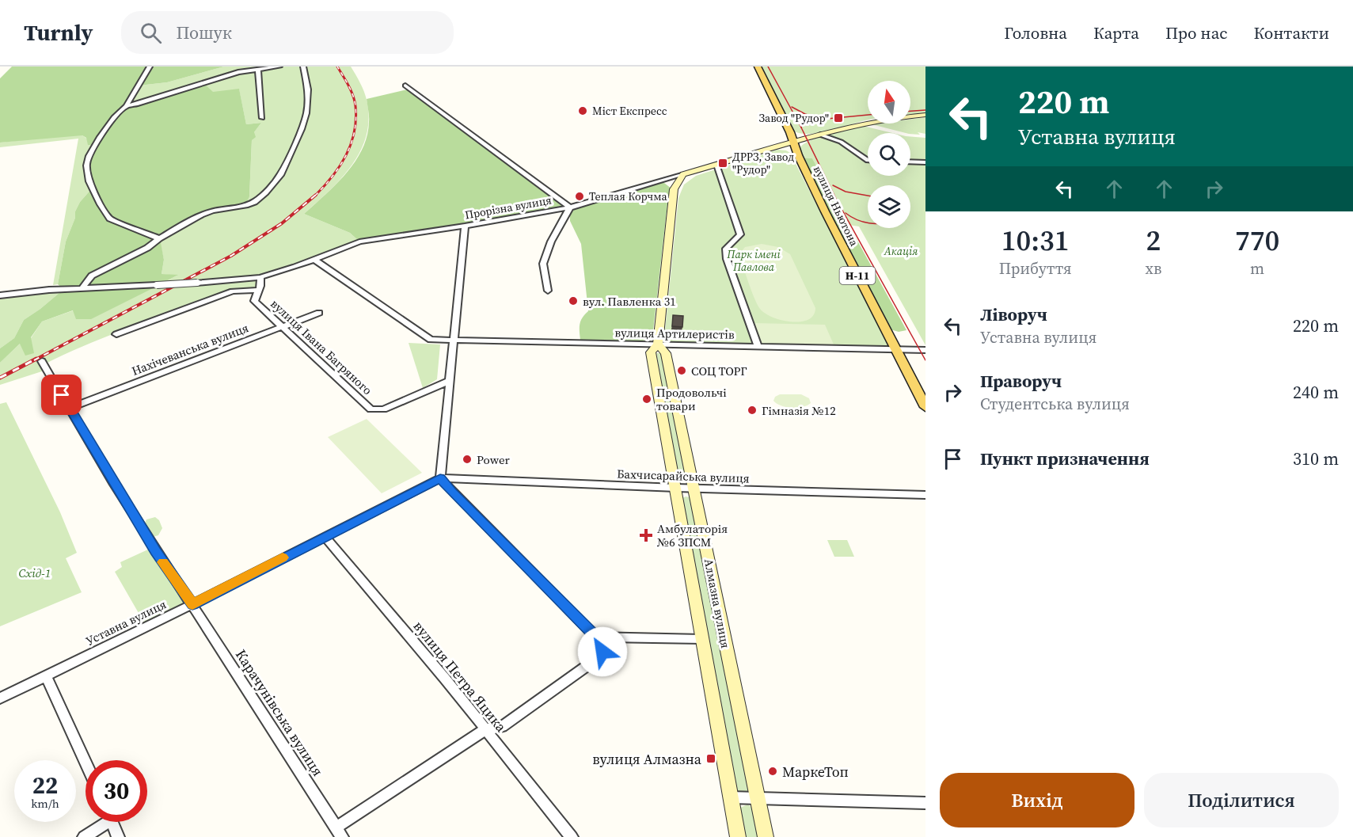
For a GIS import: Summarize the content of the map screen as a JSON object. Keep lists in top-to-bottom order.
{
  "streets": {
    "main road": ["вулиця Ньютона", "Н-11"],
    "street": [
      "Прорізна вулиця",
      "вулиця Артилеристів",
      "вулиця Івана Багряного",
      "Нахічеванська вулиця",
      "Бахчисарайська вулиця",
      "Алмазна вулиця",
      "Уставна вулиця",
      "вулиця Петра Яцика",
      "Карачунівська вулиця"
    ]
  },
  "crossings": [
    ["вулиця Ньютона", "Прорізна вулиця"],
    ["вулиця Ньютона", "Н-11"],
    ["вулиця Ньютона", "вулиця Артилеристів"],
    ["Прорізна вулиця", "Н-11"],
    ["Прорізна вулиця", "вулиця Артилеристів"],
    ["Прорізна вулиця", "вулиця Івана Багряного"],
    ["Прорізна вулиця", "Алмазна вулиця"],
    ["вулиця Артилеристів", "Алмазна вулиця"],
    ["вулиця Івана Багряного", "Нахічеванська вулиця"],
    ["Нахічеванська вулиця", "Карачунівська вулиця"],
    ["Бахчисарайська вулиця", "Алмазна вулиця"],
    ["Бахчисарайська вулиця", "Уставна вулиця"],
    ["Уставна вулиця", "вулиця Петра Яцика"],
    ["Уставна вулиця", "Карачунівська вулиця"]
  ],
  "parks": ["Акація", "Парк імені Павлова", "Схід-1"],
  "places": {
    "other": [
      "Міст Експресс",
      "Теплая Корчма",
      "вул. Павленка 31",
      "СОЦ ТОРГ",
      "Продовольчі товари",
      "Гімназія №12",
      "Power",
      "МаркеТоп"
    ],
    "transit": ["Завод \"Рудор\"", "ДРРЗ, Завод \"Рудор\"", "вулиця Алмазна"],
    "health": ["Амбулаторія №6 ЗПСМ"]
  },
  "north": "top",
  "page": {
    "header": "Turnly",
    "search": "Пошук",
    "nav": [
      "Головна",
      "Карта",
      "Про нас",
      "Контакти"
    ],
    "turn": ["220 m", "Уставна вулиця"],
    "eta": [
      "10:31",
      "Прибуття",
      "2",
      "хв",
      "770",
      "m"
    ],
    "list": [
      {
        "name": "Ліворуч",
        "note": "Уставна вулиця",
        "value": "220 m"
      },
      {
        "name": "Праворуч",
        "note": "Студентська вулиця",
        "value": "240 m"
      },
      {
        "name": "Пункт призначення",
        "value": "310 m"
      }
    ],
    "speed": "22 km/h",
    "limit": "30",
    "buttons": ["Вихід", "Поділитися"]
  }
}
